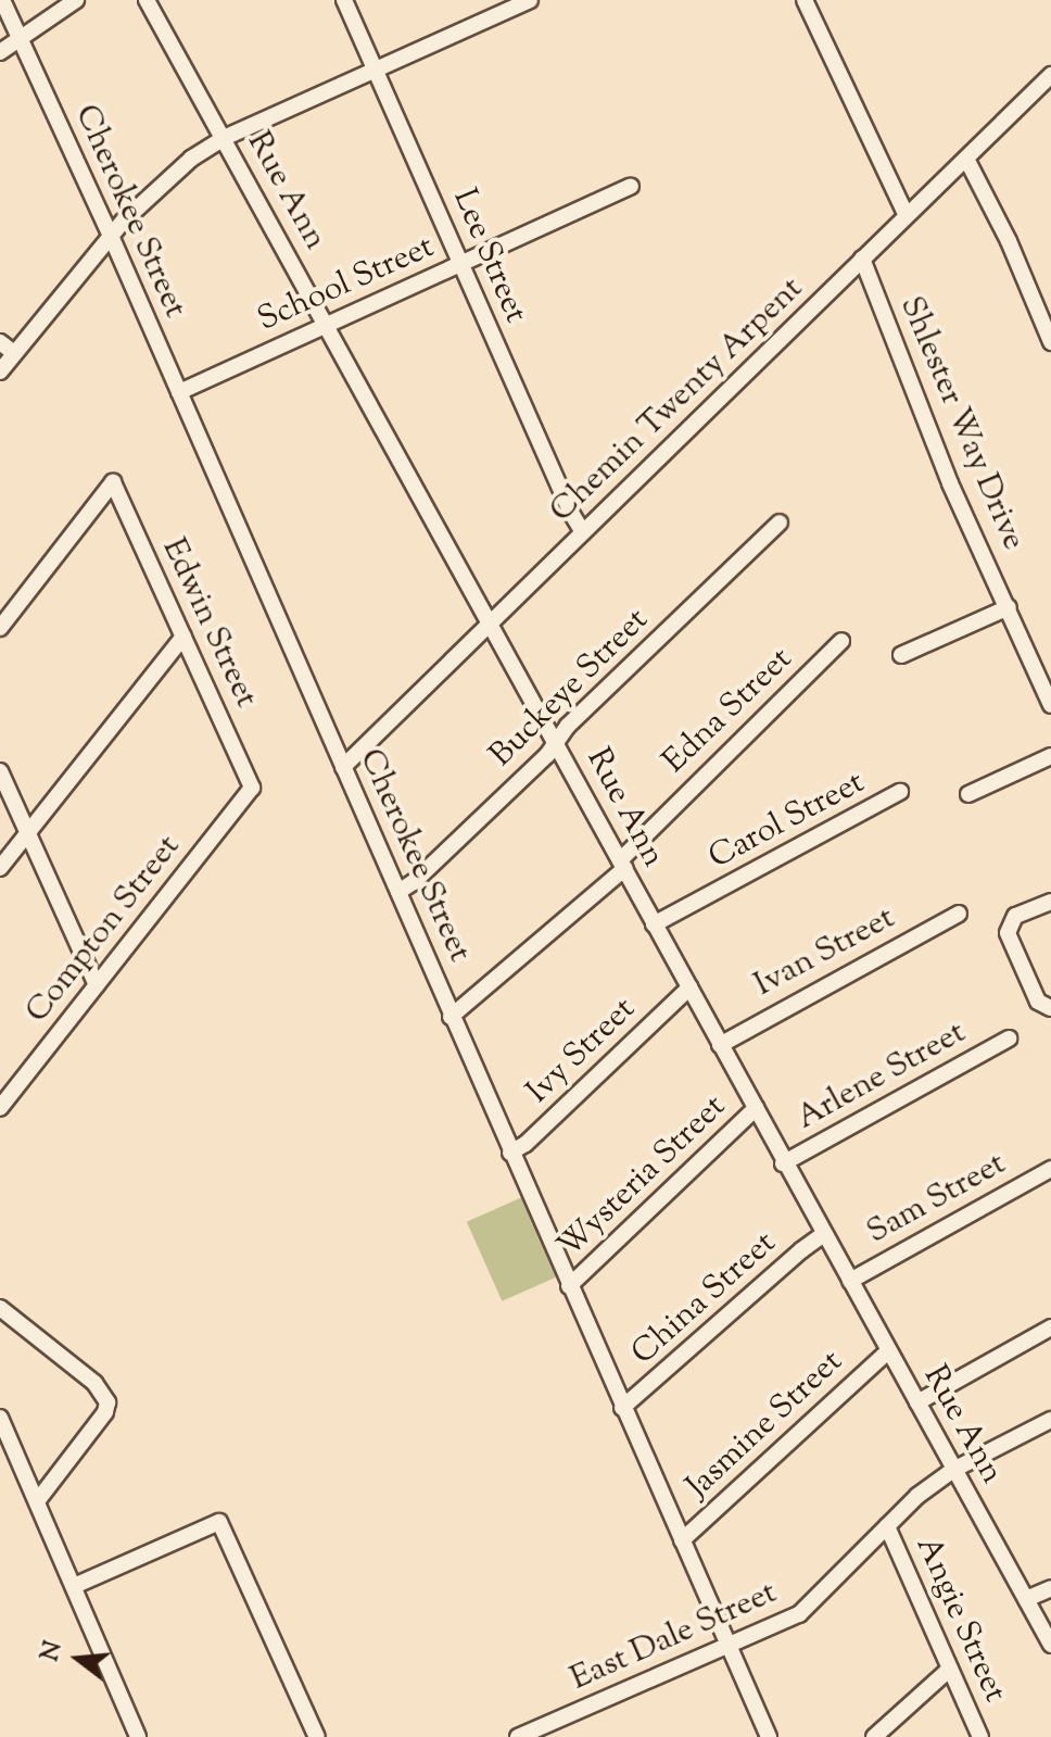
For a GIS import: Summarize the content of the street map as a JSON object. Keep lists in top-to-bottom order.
{
  "streets": {
    "street": [
      "Rue Ann",
      "Cherokee Street",
      "Lee Street",
      "School Street",
      "Chemin Twenty Arpent",
      "Shlester Way Drive",
      "Edwin Street",
      "Buckeye Street",
      "Edna Street",
      "Carol Street",
      "Compton Street",
      "Ivan Street",
      "Ivy Street",
      "Arlene Street",
      "Wysteria Street",
      "Sam Street",
      "China Street",
      "Jasmine Street",
      "Angie Street",
      "East Dale Street"
    ]
  },
  "crossings": [
    ["Rue Ann", "School Street"],
    ["Rue Ann", "Chemin Twenty Arpent"],
    ["Rue Ann", "Buckeye Street"],
    ["Rue Ann", "Edna Street"],
    ["Rue Ann", "Carol Street"],
    ["Rue Ann", "Ivan Street"],
    ["Rue Ann", "Ivy Street"],
    ["Rue Ann", "Arlene Street"],
    ["Rue Ann", "Wysteria Street"],
    ["Rue Ann", "Sam Street"],
    ["Rue Ann", "China Street"],
    ["Rue Ann", "Jasmine Street"],
    ["Rue Ann", "East Dale Street"],
    ["Cherokee Street", "School Street"],
    ["Cherokee Street", "Chemin Twenty Arpent"],
    ["Cherokee Street", "Buckeye Street"],
    ["Cherokee Street", "Edna Street"],
    ["Cherokee Street", "Ivy Street"],
    ["Cherokee Street", "Wysteria Street"],
    ["Cherokee Street", "China Street"],
    ["Cherokee Street", "Jasmine Street"],
    ["Cherokee Street", "East Dale Street"],
    ["Lee Street", "School Street"],
    ["Lee Street", "Chemin Twenty Arpent"],
    ["Chemin Twenty Arpent", "Shlester Way Drive"],
    ["Edwin Street", "Compton Street"],
    ["Angie Street", "East Dale Street"]
  ],
  "north": "left"
}
